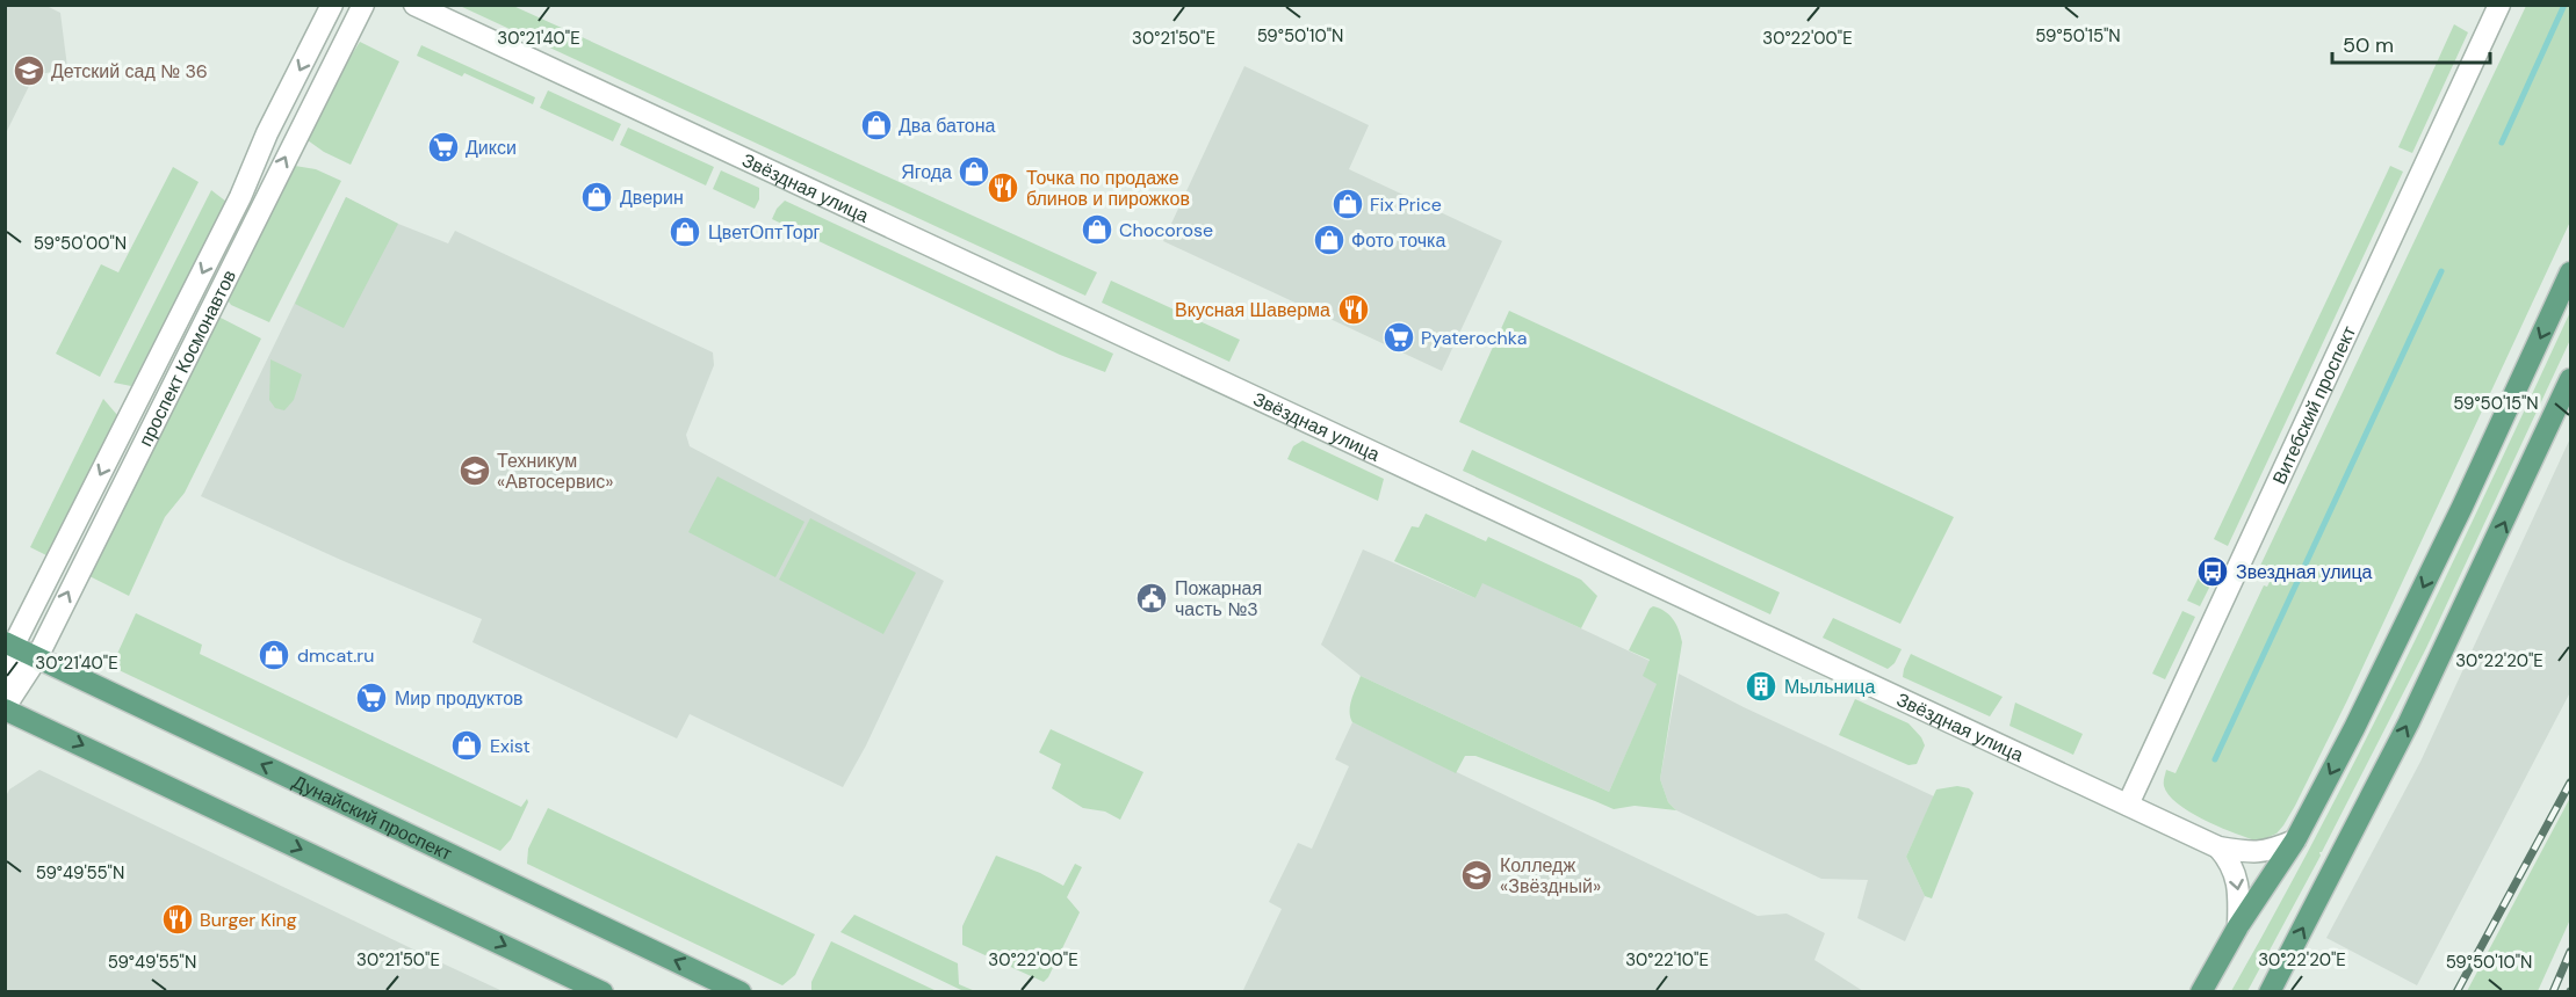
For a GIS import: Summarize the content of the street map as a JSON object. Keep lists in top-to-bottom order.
{
  "streets": {
    "main road": ["Дунайский проспект"],
    "street": ["Звёздная улица", "проспект Космонавтов", "Витебский проспект"]
  },
  "crossings": [
    ["Звёздная улица", "Витебский проспект"],
    ["проспект Космонавтов", "Дунайский проспект"]
  ],
  "places": {
    "school or university": ["Детский сад № 36", "Техникум «Автосервис»", "Колледж «Звёздный»"],
    "shop": [
      "Два батона",
      "Ягода",
      "Дверин",
      "Fix Price",
      "Chocorose",
      "ЦветОптТорг",
      "Фото точка",
      "dmcat.ru",
      "Exist"
    ],
    "supermarket": ["Дикси", "Pyaterochka", "Мир продуктов"],
    "restaurant": ["Точка по продаже блинов и пирожков", "Вкусная Шаверма", "Burger King"],
    "bus stop": ["Звездная улица"],
    "public building": ["Пожарная часть №3"],
    "building": ["Мыльница"]
  },
  "scale_bar": "50 m",
  "coordinates": [
    "59°50'10\"N",
    "59°50'15\"N",
    "30°21'40\"E",
    "30°21'50\"E",
    "30°22'00\"E",
    "59°50'00\"N",
    "30°22'20\"E",
    "59°49'55\"N",
    "30°22'10\"E"
  ]
}
